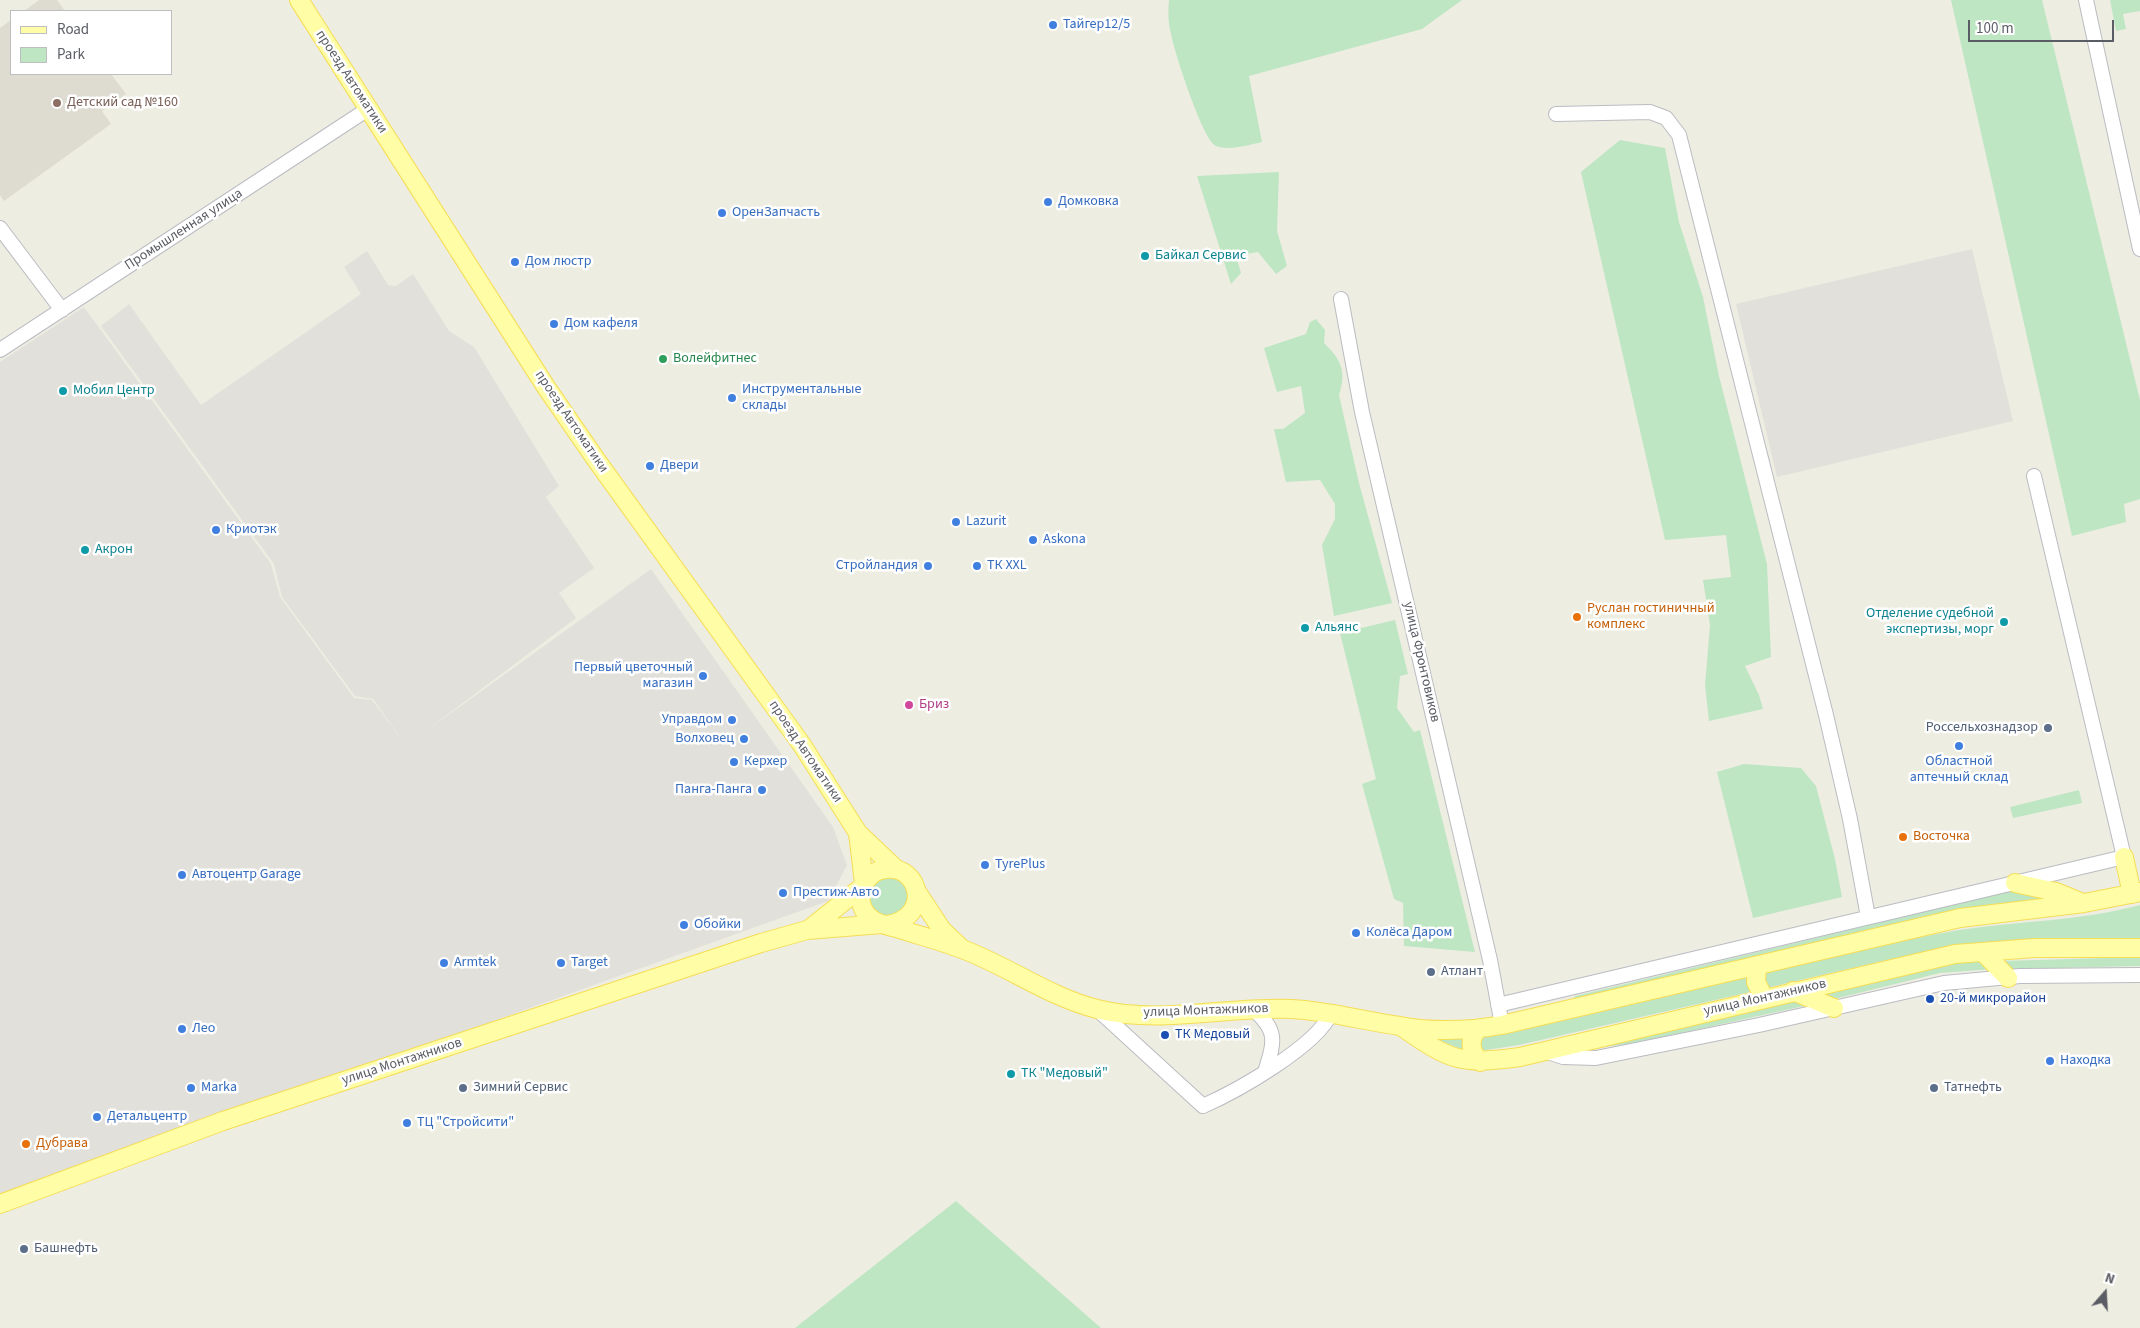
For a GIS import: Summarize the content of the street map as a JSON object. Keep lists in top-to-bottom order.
{
  "streets": {
    "main road": ["проезд Автоматики", "улица Монтажников"],
    "street": ["Промышленная улица", "улица Фронтовиков"]
  },
  "crossings": [
    ["проезд Автоматики", "Промышленная улица"],
    ["проезд Автоматики", "улица Монтажников"],
    ["улица Фронтовиков", "улица Монтажников"]
  ],
  "places": [
    "Тайгер12/5",
    "Детский сад №160",
    "Домковка",
    "ОренЗапчасть",
    "Байкал Сервис",
    "Дом люстр",
    "Дом кафеля",
    "Волейфитнес",
    "Мобил Центр",
    "Инструментальные склады",
    "Двери",
    "Lazurit",
    "Криотэк",
    "Askona",
    "Акрон",
    "Стройландия",
    "ТК XXL",
    "Руслан гостиничный комплекс",
    "Отделение судебной экспертизы, морг",
    "Альянс",
    "Первый цветочный магазин",
    "Бриз",
    "Управдом",
    "Россельхознадзор",
    "Волховец",
    "Областной аптечный склад",
    "Керхер",
    "Панга-Панга",
    "Восточка",
    "TyrePlus",
    "Автоцентр Garage",
    "Престиж-Авто",
    "Обойки",
    "Колёса Даром",
    "Armtek",
    "Target",
    "Атлант",
    "20-й микрорайон",
    "Лео",
    "ТК Медовый",
    "Находка",
    "ТК \"Медовый\"",
    "Marka",
    "Зимний Сервис",
    "Татнефть",
    "Детальцентр",
    "ТЦ \"Стройсити\"",
    "Дубрава",
    "Башнефть"
  ],
  "legend": ["Road", "Park"],
  "scale_bar": "100 m",
  "north": "top"
}
